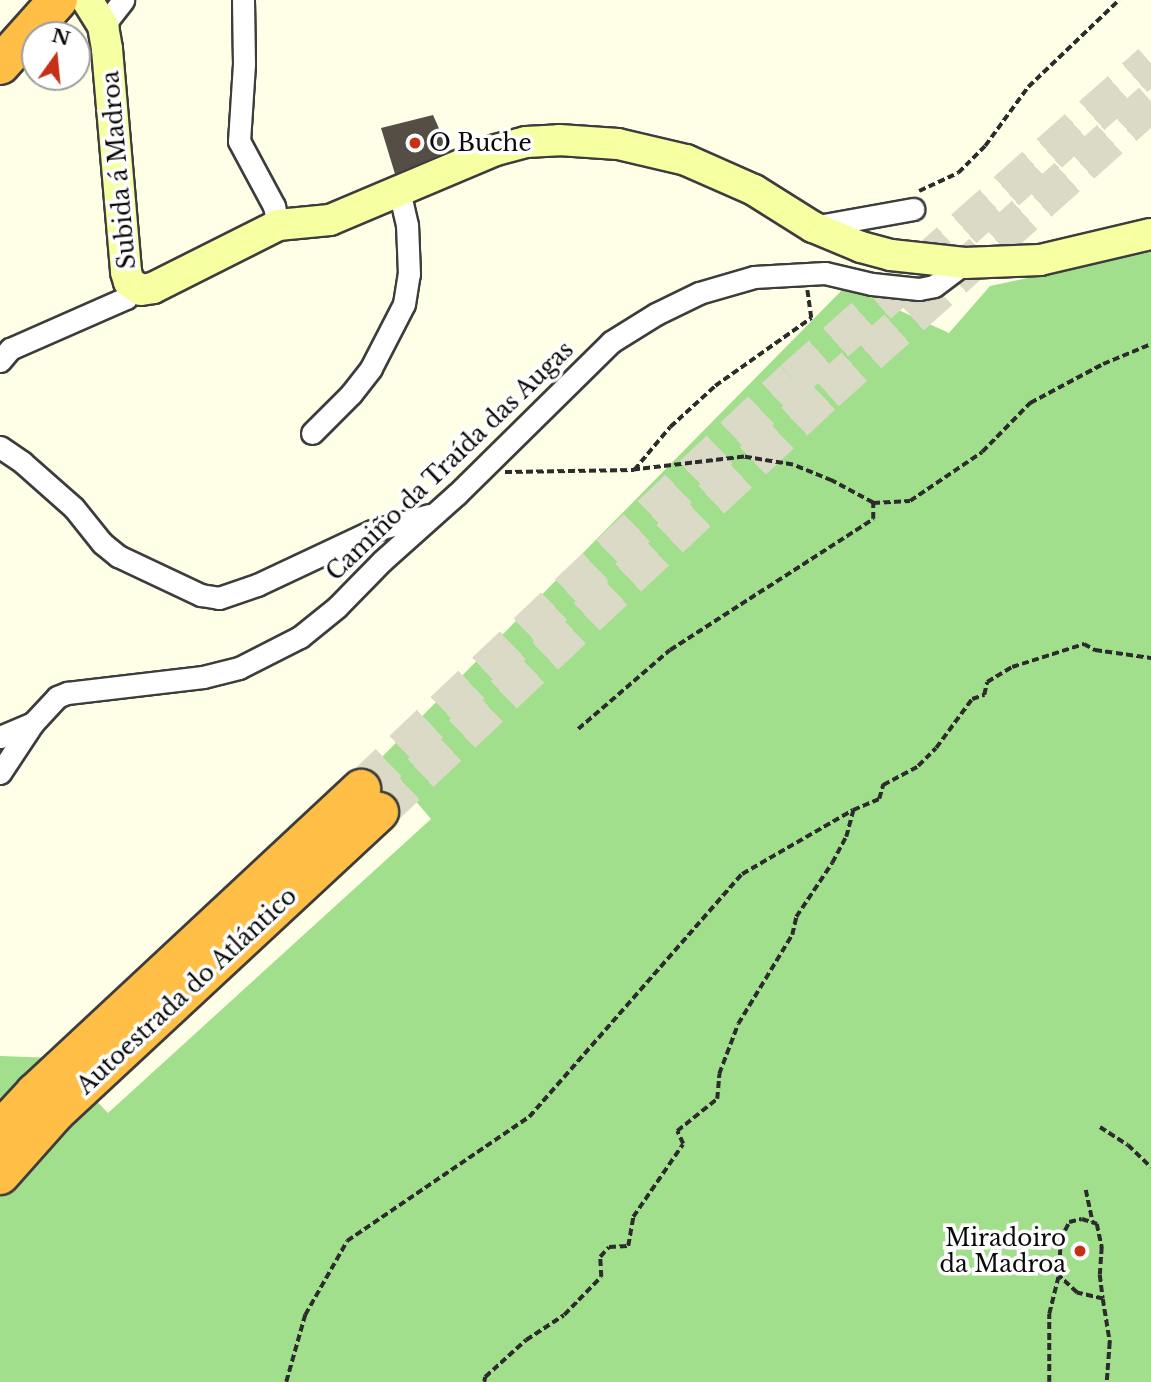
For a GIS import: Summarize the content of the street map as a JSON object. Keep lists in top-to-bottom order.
{
  "streets": {
    "highway": ["Autoestrada do Atlántico"],
    "street": ["Subida á Madroa", "Camiño da Traída das Augas"]
  },
  "crossings": [
    ["Subida á Madroa", "Camiño da Traída das Augas"]
  ],
  "places": ["O Buche", "Miradoiro da Madroa"],
  "north": "top"
}
